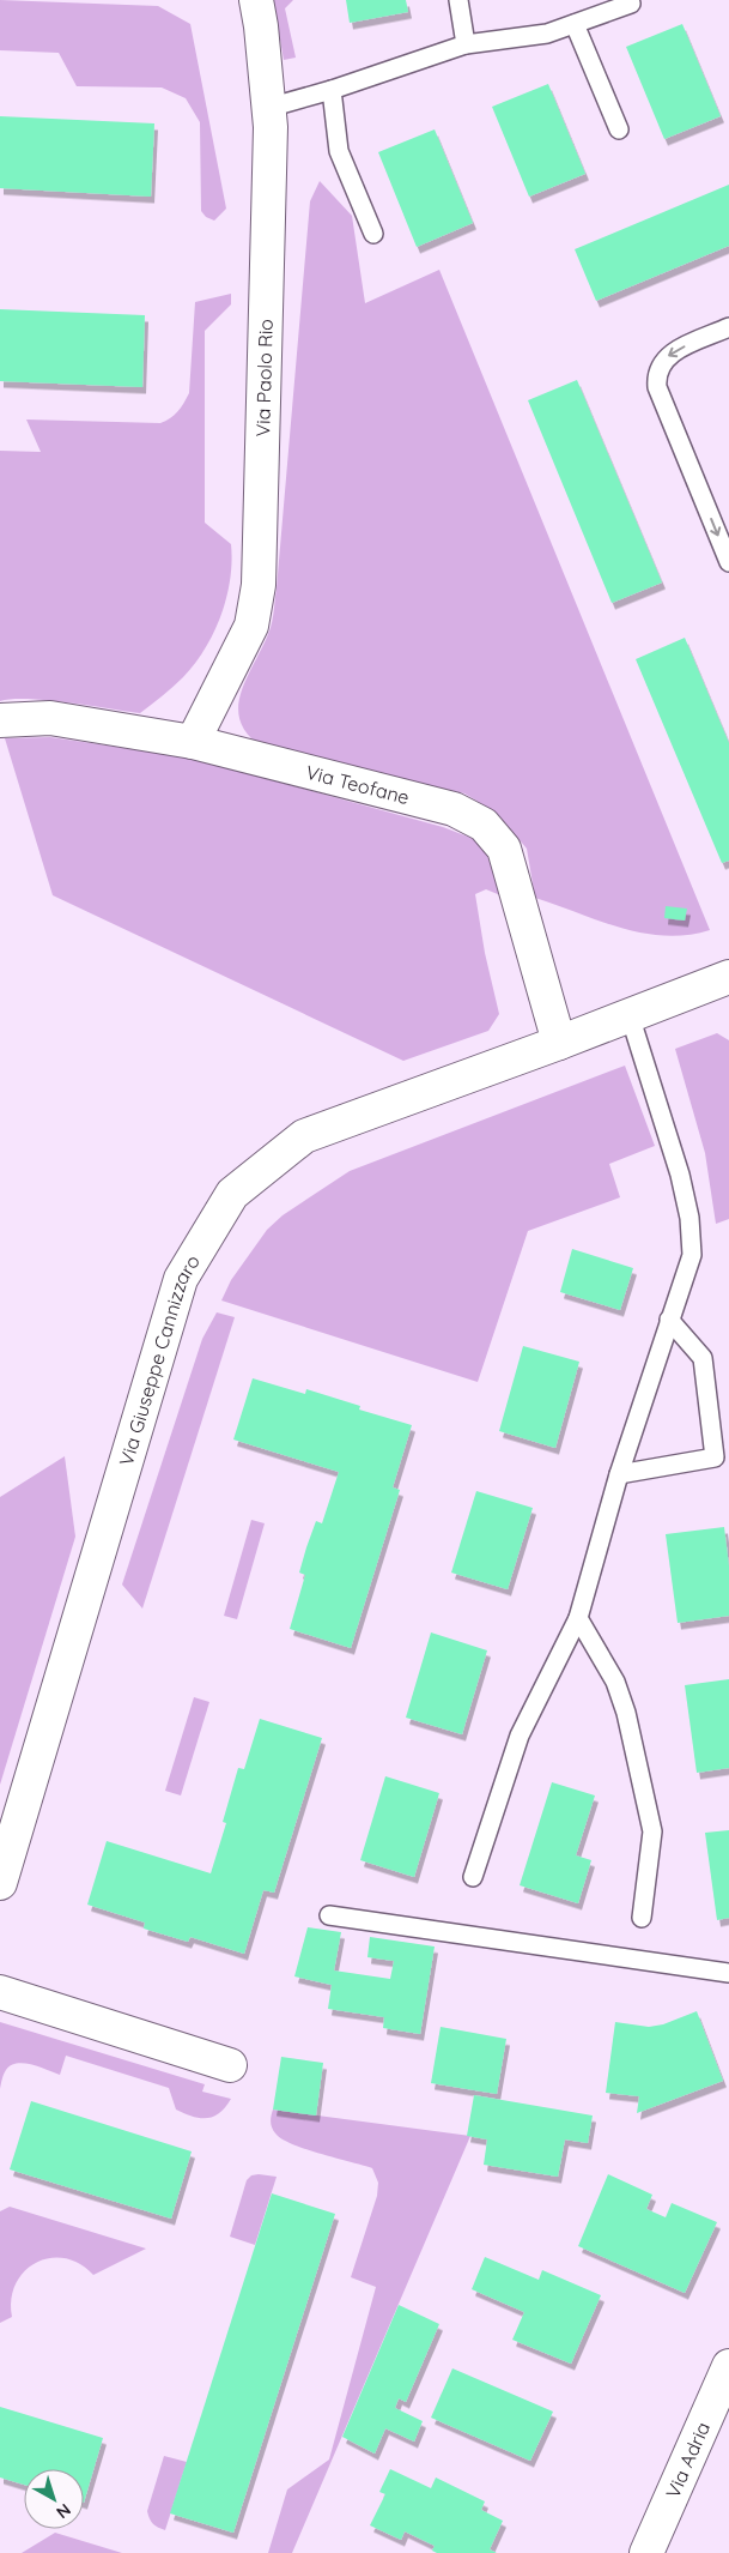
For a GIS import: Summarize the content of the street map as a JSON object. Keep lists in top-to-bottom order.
{
  "streets": {
    "street": [
      "Via Paolo Rio",
      "Via Teofane",
      "Via Giuseppe Cannizzaro",
      "Via Adria"
    ]
  },
  "crossings": [
    ["Via Paolo Rio", "Via Teofane"],
    ["Via Teofane", "Via Giuseppe Cannizzaro"]
  ],
  "north": "bottom right"
}
